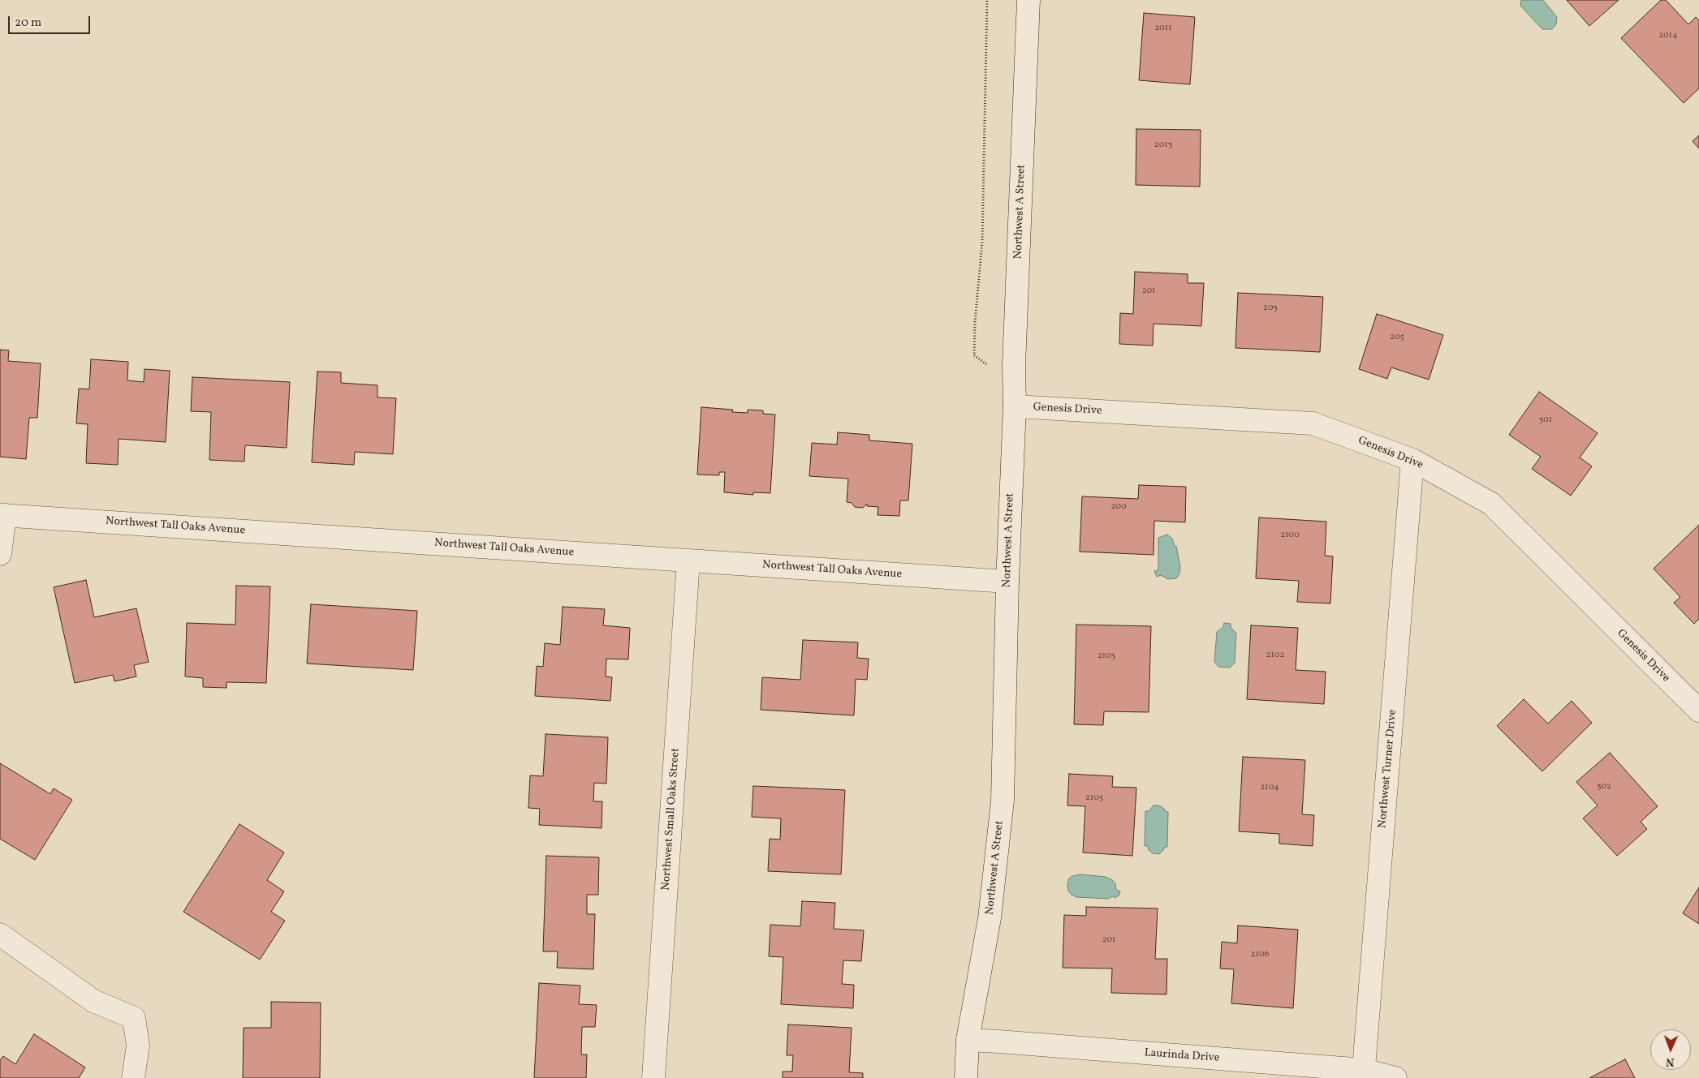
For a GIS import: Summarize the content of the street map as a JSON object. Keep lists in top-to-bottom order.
{
  "streets": {
    "street": [
      "Northwest A Street",
      "Genesis Drive",
      "Northwest Tall Oaks Avenue",
      "Northwest Turner Drive",
      "Northwest Small Oaks Street",
      "Laurinda Drive"
    ]
  },
  "crossings": [
    ["Northwest A Street", "Genesis Drive"],
    ["Northwest A Street", "Northwest Tall Oaks Avenue"],
    ["Northwest A Street", "Laurinda Drive"],
    ["Genesis Drive", "Northwest Turner Drive"],
    ["Northwest Tall Oaks Avenue", "Northwest Small Oaks Street"],
    ["Northwest Turner Drive", "Laurinda Drive"]
  ],
  "house_numbers": [
    "2011",
    "2014",
    "2013",
    "201",
    "203",
    "205",
    "301",
    "200",
    "2100",
    "2102",
    "2103",
    "302",
    "2104",
    "2105",
    "201",
    "2106"
  ],
  "scale_bar": "20 m",
  "north": "bottom"
}
